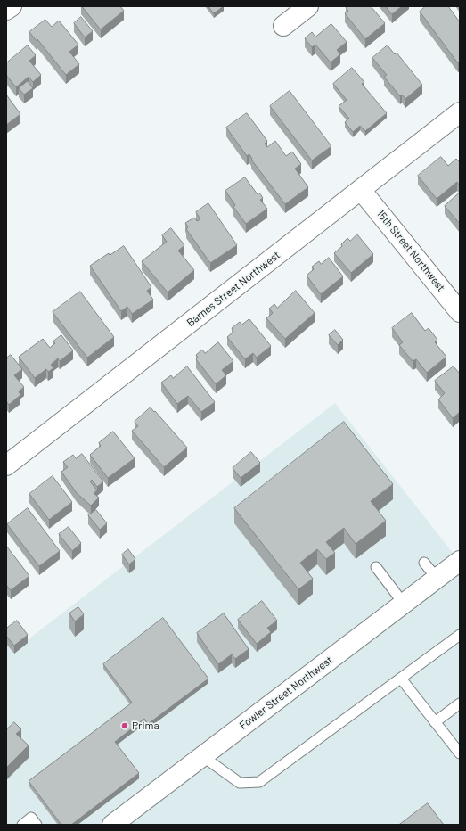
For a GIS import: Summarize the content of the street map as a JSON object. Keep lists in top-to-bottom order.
{
  "streets": {
    "street": ["15th Street Northwest", "Barnes Street Northwest", "Fowler Street Northwest"]
  },
  "crossings": [
    ["15th Street Northwest", "Barnes Street Northwest"]
  ],
  "places": ["Prima"]
}
